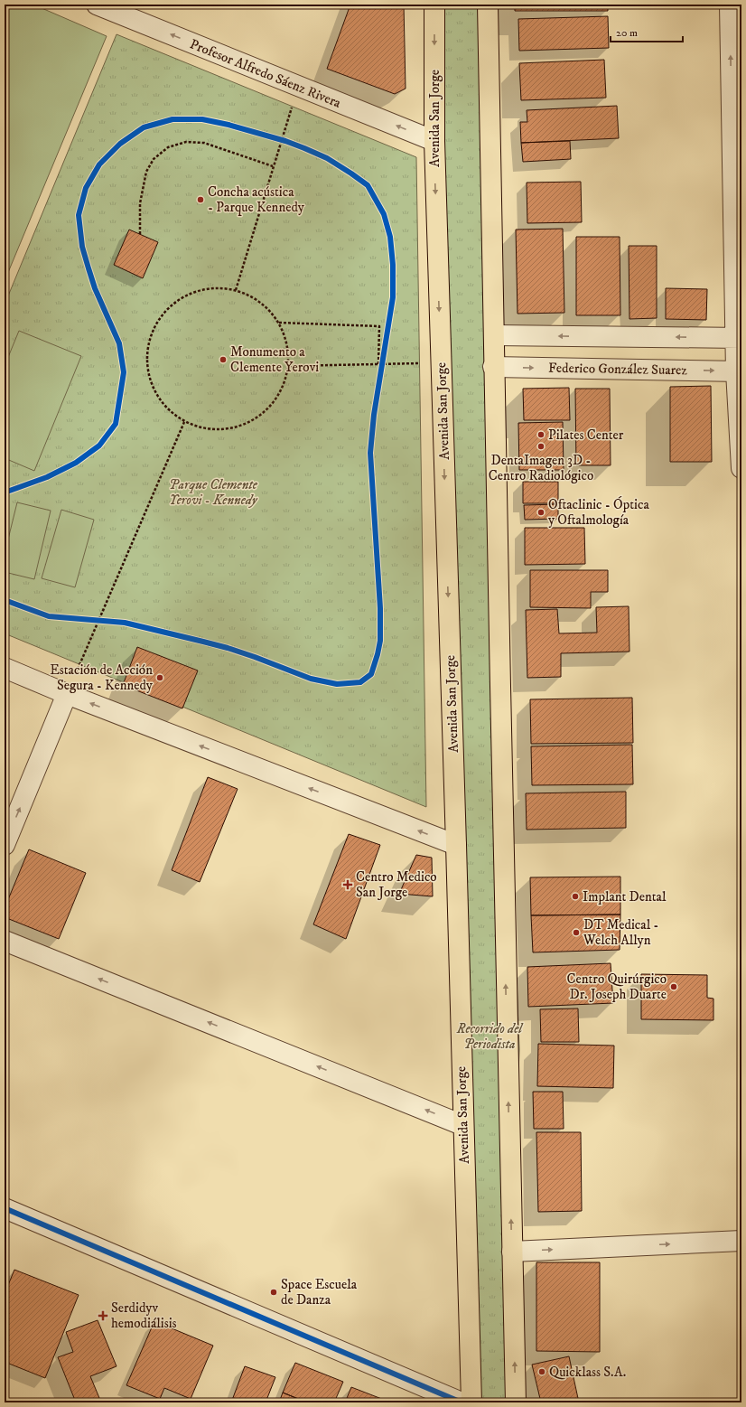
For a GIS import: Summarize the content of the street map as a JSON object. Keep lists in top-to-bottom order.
{
  "streets": {
    "main road": ["Avenida San Jorge"],
    "street": ["Profesor Alfredo Sáenz Rivera", "Federico González Suarez"]
  },
  "crossings": [
    ["Profesor Alfredo Sáenz Rivera", "Avenida San Jorge"]
  ],
  "one_way": ["Profesor Alfredo Sáenz Rivera"],
  "parks": ["Parque Clemente Yerovi - Kennedy", "Recorrido del Periodista"],
  "places": {
    "other": [
      "Concha acústica - Parque Kennedy",
      "Monumento a Clemente Yerovi",
      "Pilates Center",
      "DentaImagen 3D - Centro Radiológico",
      "Oftaclinic - Óptica y Oftalmología",
      "Estación de Acción Segura - Kennedy",
      "Implant Dental",
      "DT Medical - Welch Allyn",
      "Centro Quirúrgico Dr. Joseph Duarte",
      "Space Escuela de Danza",
      "Quicklass S.A."
    ],
    "health": ["Centro Medico San Jorge", "Serdidyv hemodiálisis"]
  },
  "scale_bar": "20 m"
}
